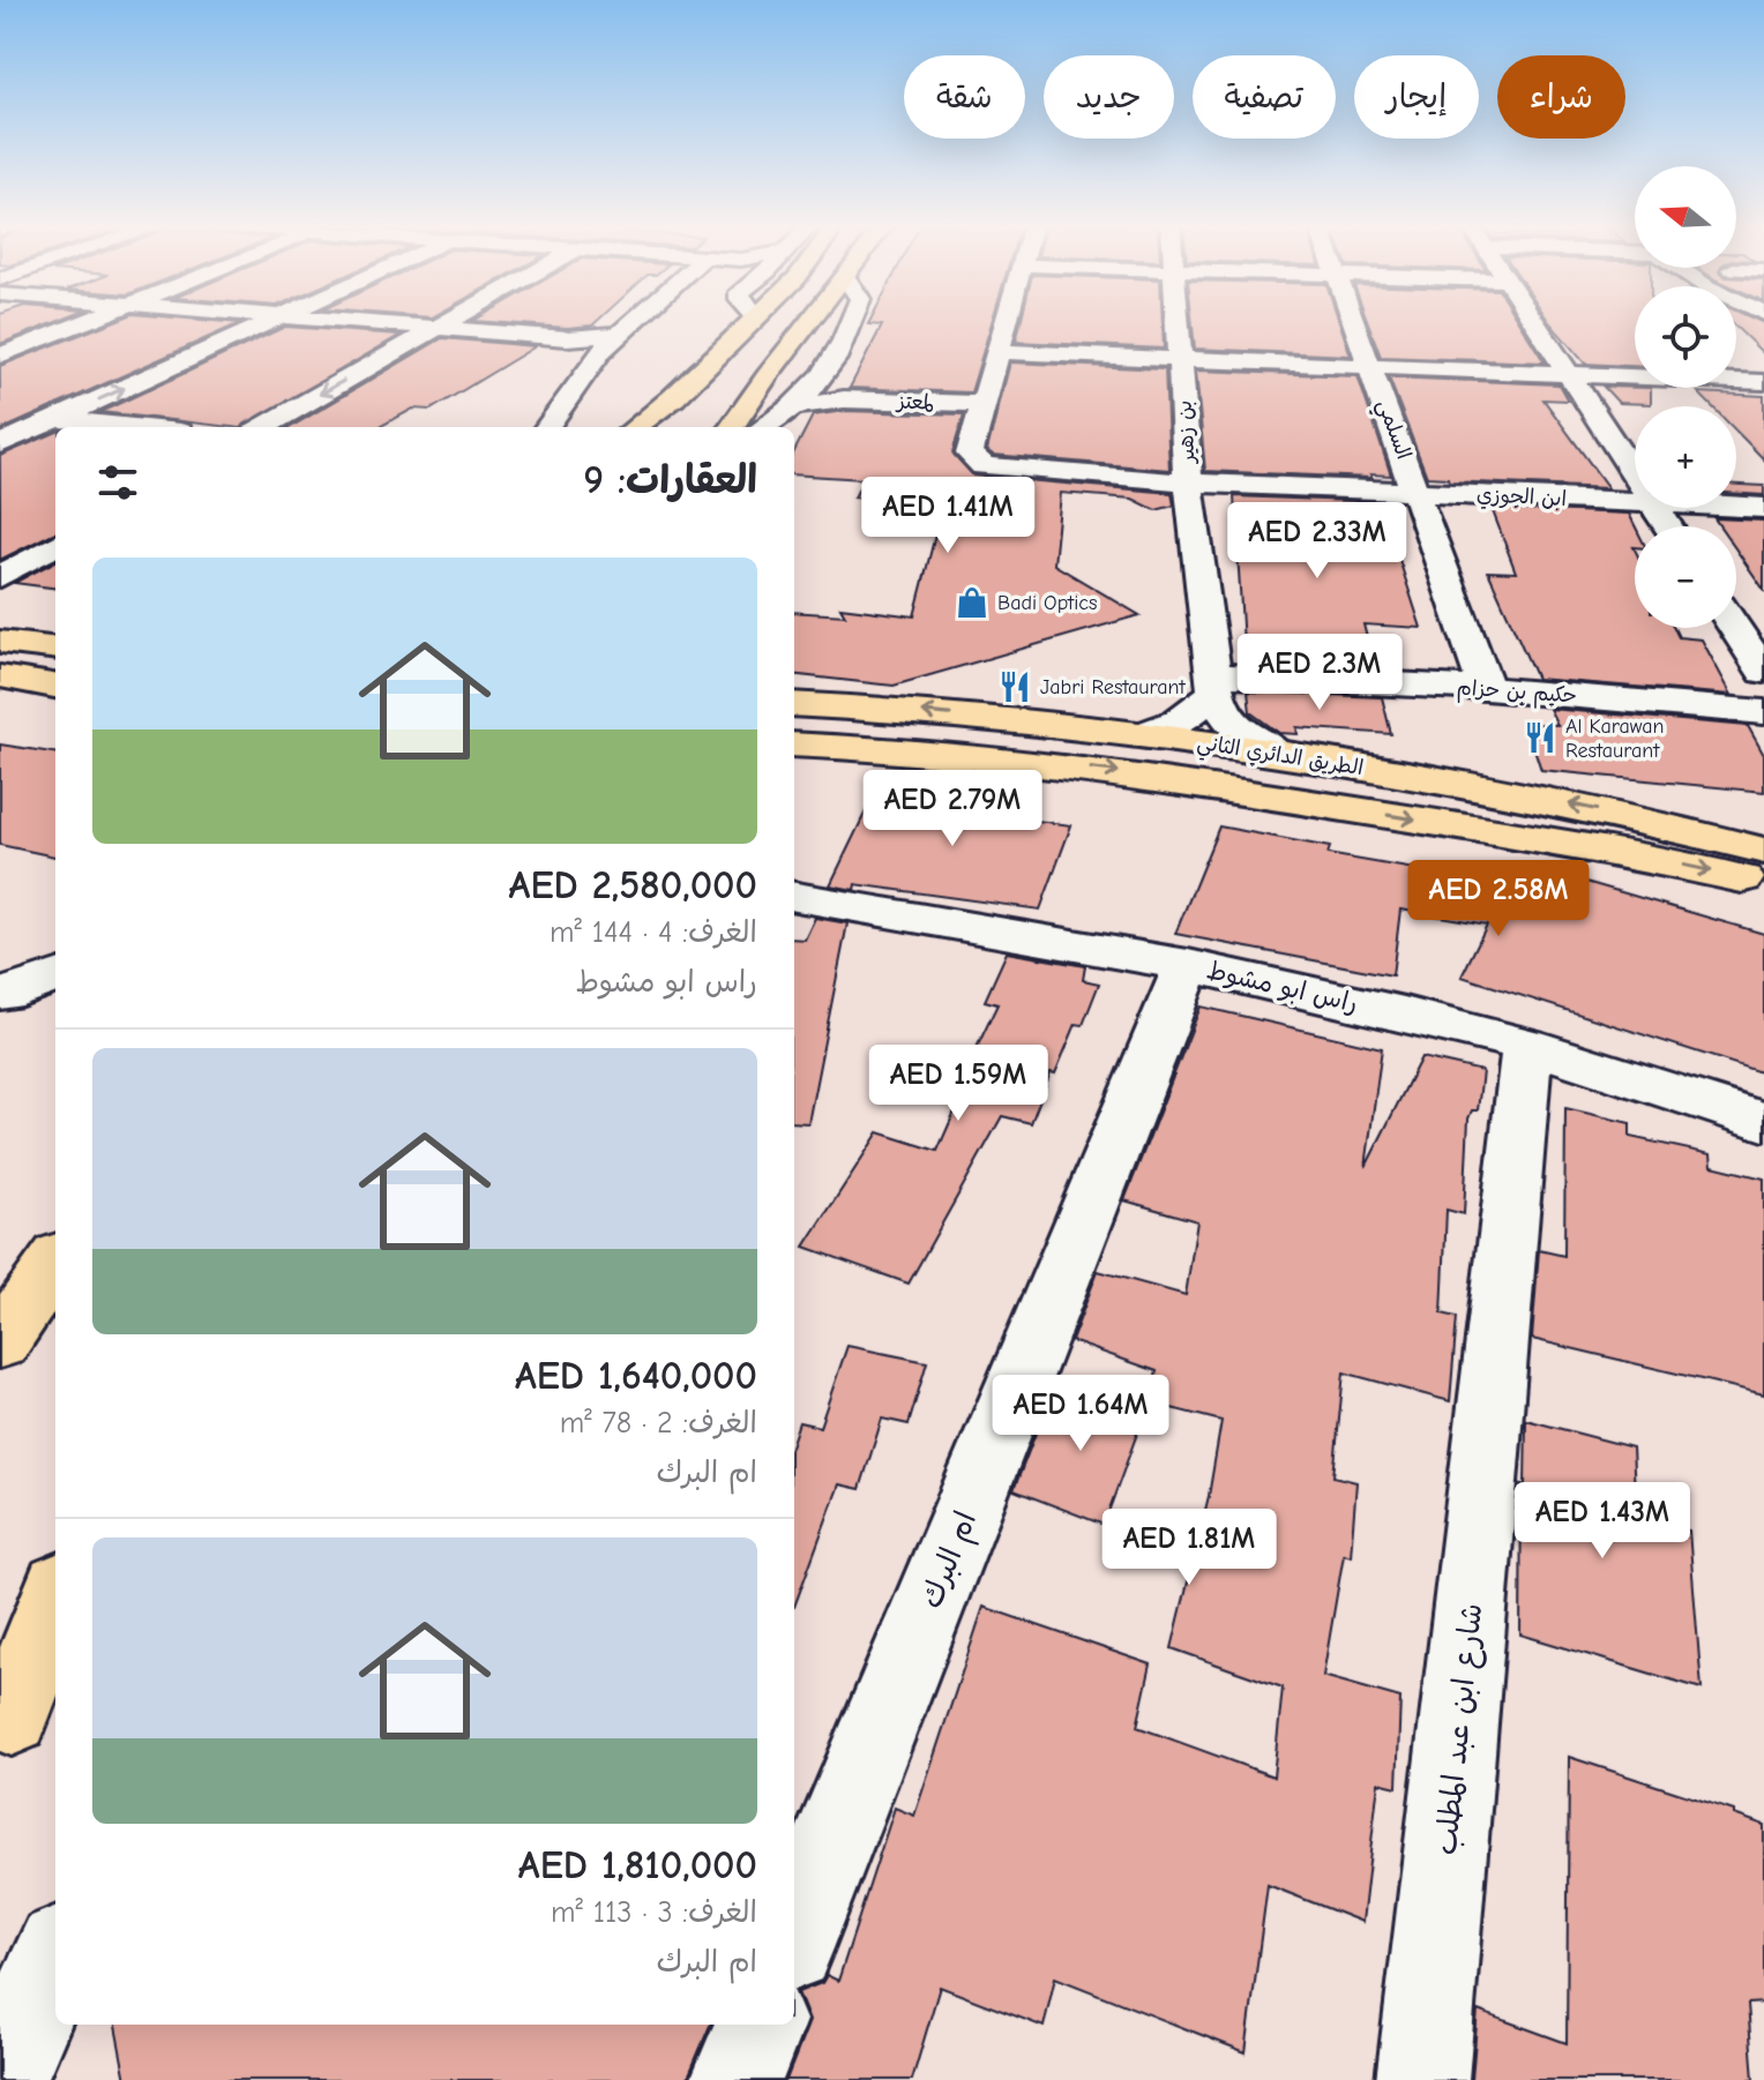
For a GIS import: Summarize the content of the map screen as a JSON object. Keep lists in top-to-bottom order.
{
  "streets": {
    "main road": ["الطريق الدائري الثاني"],
    "street": [
      "لمعتز",
      "السلمي",
      "بن زهير",
      "ابن الجوزي",
      "حكيم بن حزام",
      "راس ابو مشوط",
      "ام البرك",
      "شارع ابن عبد المطلب"
    ]
  },
  "crossings": [
    ["لمعتز", "ابن الجوزي"],
    ["السلمي", "ابن الجوزي"],
    ["السلمي", "حكيم بن حزام"],
    ["بن زهير", "ابن الجوزي"],
    ["بن زهير", "حكيم بن حزام"],
    ["بن زهير", "الطريق الدائري الثاني"],
    ["راس ابو مشوط", "ام البرك"],
    ["راس ابو مشوط", "شارع ابن عبد المطلب"]
  ],
  "places": {
    "shop": ["Badi Optics"],
    "restaurant": ["Jabri Restaurant", "Al Karawan Restaurant"]
  },
  "north": "left",
  "page": {
    "chip": [
      "شراء",
      "إيجار",
      "تصفية",
      "جديد",
      "شقة"
    ],
    "map_buttons": ["+", "−"],
    "heading": "العقارات: 9",
    "price": [
      "AED 1.41M",
      "AED 2.33M",
      "AED 2.3M",
      "AED 2.79M",
      "AED 2.58M",
      "AED 1.59M",
      "AED 1.64M",
      "AED 1.43M",
      "AED 1.81M"
    ],
    "list": [
      {
        "name": "AED 2,580,000",
        "note": "الغرف: 4 · 144 m² · راس ابو مشوط"
      },
      {
        "name": "AED 1,640,000",
        "note": "الغرف: 2 · 78 m² · ام البرك"
      },
      {
        "name": "AED 1,810,000",
        "note": "الغرف: 3 · 113 m² · ام البرك"
      }
    ]
  }
}
